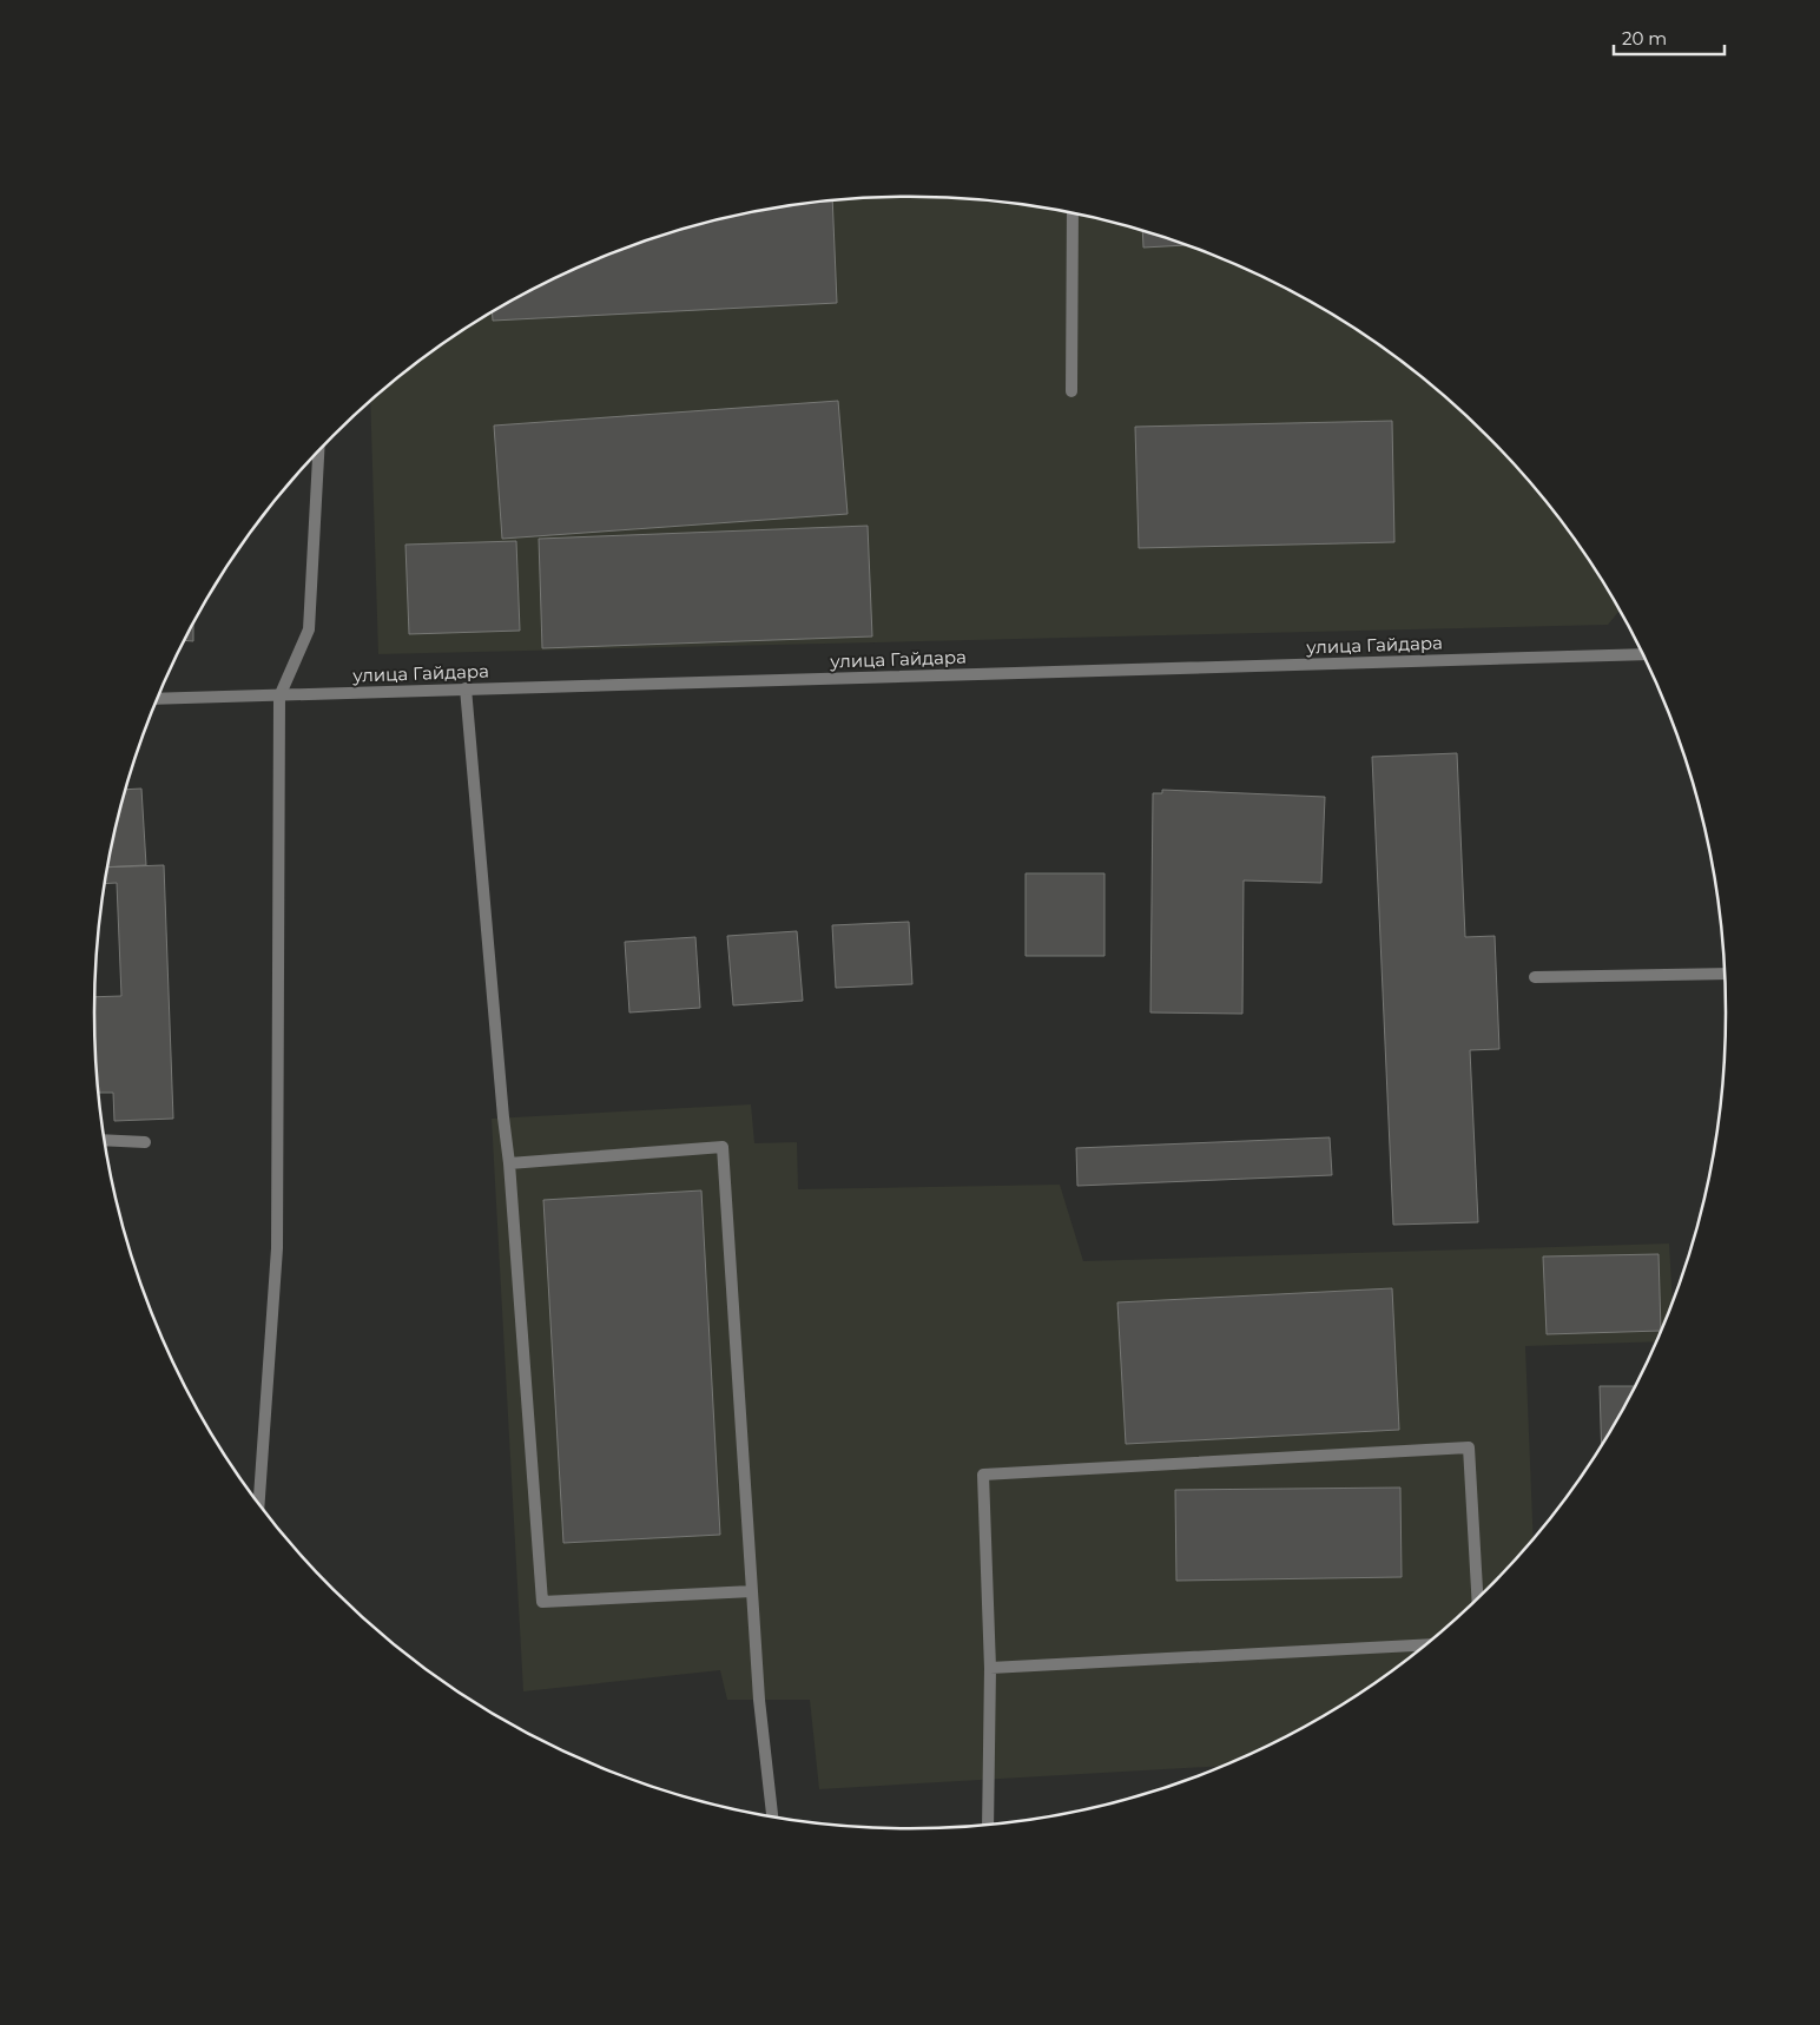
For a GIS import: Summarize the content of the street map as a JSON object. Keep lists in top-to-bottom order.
{
  "streets": {
    "street": ["улица Гайдара"]
  },
  "scale_bar": "20 m"
}
